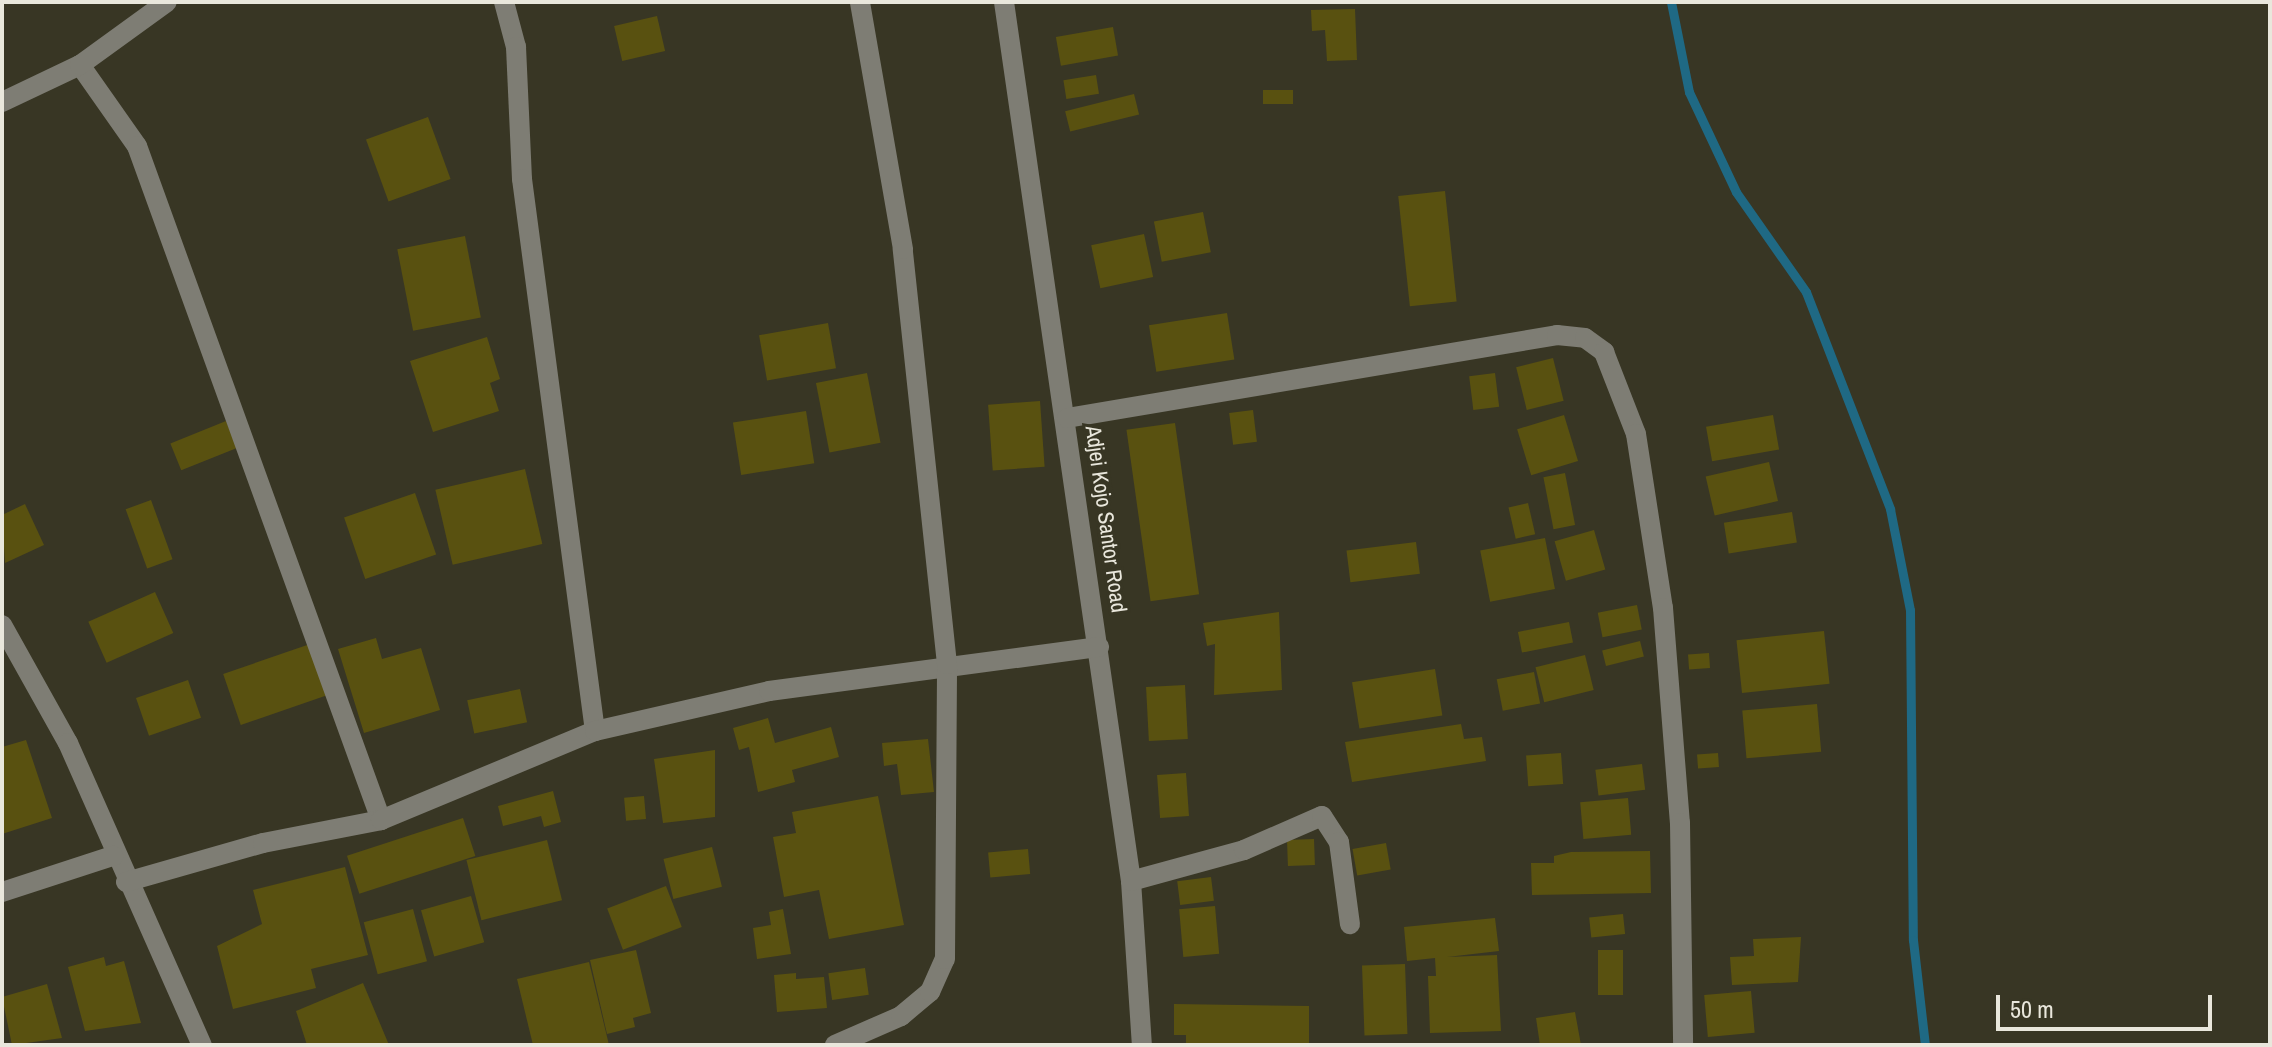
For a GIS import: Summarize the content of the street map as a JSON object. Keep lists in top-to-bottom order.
{
  "streets": {
    "street": ["Adjei Kojo Santor Road"]
  },
  "scale_bar": "50 m"
}
